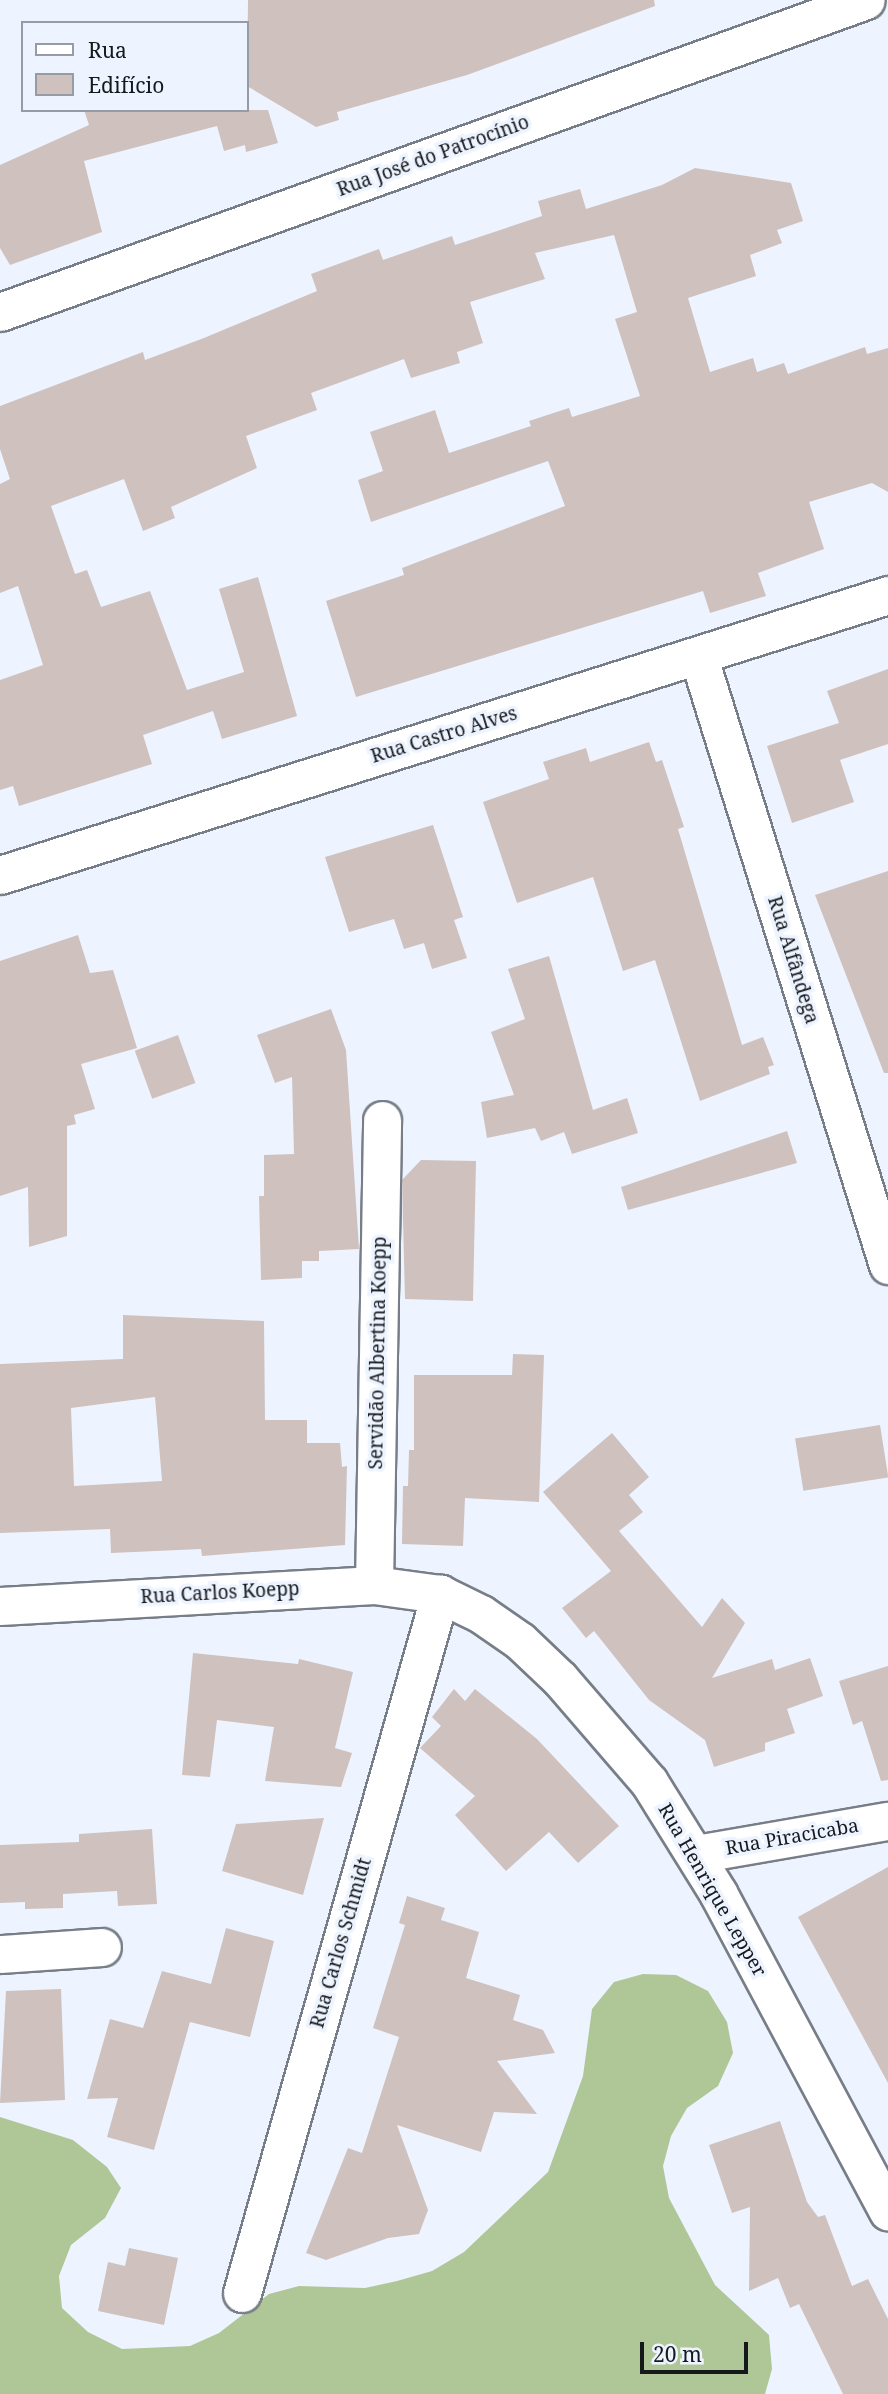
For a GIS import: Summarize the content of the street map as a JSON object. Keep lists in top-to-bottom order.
{
  "streets": {
    "street": [
      "Rua José do Patrocínio",
      "Rua Castro Alves",
      "Rua Alfândega",
      "Servidão Albertina Koepp",
      "Rua Carlos Koepp",
      "Rua Piracicaba",
      "Rua Henrique Lepper",
      "Rua Carlos Schmidt"
    ]
  },
  "crossings": [
    ["Rua Castro Alves", "Rua Alfândega"],
    ["Servidão Albertina Koepp", "Rua Carlos Koepp"],
    ["Rua Carlos Koepp", "Rua Henrique Lepper"],
    ["Rua Carlos Koepp", "Rua Carlos Schmidt"],
    ["Rua Piracicaba", "Rua Henrique Lepper"],
    ["Rua Henrique Lepper", "Rua Carlos Schmidt"]
  ],
  "legend": ["Rua", "Edifício"],
  "scale_bar": "20 m"
}
